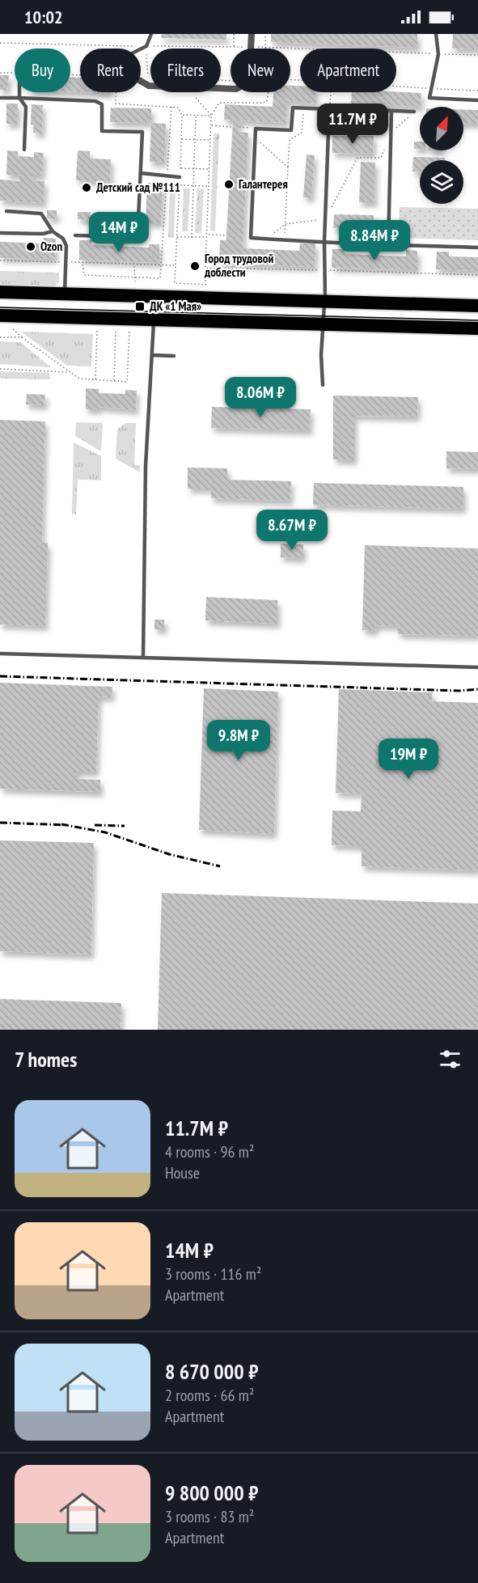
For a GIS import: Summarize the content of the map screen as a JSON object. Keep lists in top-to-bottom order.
{
  "places": {
    "other": [
      "Галантерея",
      "Детский сад №111",
      "Ozon",
      "Город трудовой доблести"
    ],
    "transit": ["ДК «1 Мая»"]
  },
  "north": "top right",
  "page": {
    "status": "10:02",
    "chip": [
      "Buy",
      "Rent",
      "Filters",
      "New",
      "Apartment"
    ],
    "price": [
      "11.7M ₽",
      "14M ₽",
      "8.84M ₽",
      "8.06M ₽",
      "8.67M ₽",
      "9.8M ₽",
      "19M ₽"
    ],
    "heading": "7 homes",
    "list": [
      {
        "name": "11.7M ₽",
        "note": "4 rooms · 96 m² · House"
      },
      {
        "name": "14M ₽",
        "note": "3 rooms · 116 m² · Apartment"
      },
      {
        "name": "8 670 000 ₽",
        "note": "2 rooms · 66 m² · Apartment"
      },
      {
        "name": "9 800 000 ₽",
        "note": "3 rooms · 83 m² · Apartment"
      }
    ]
  }
}
